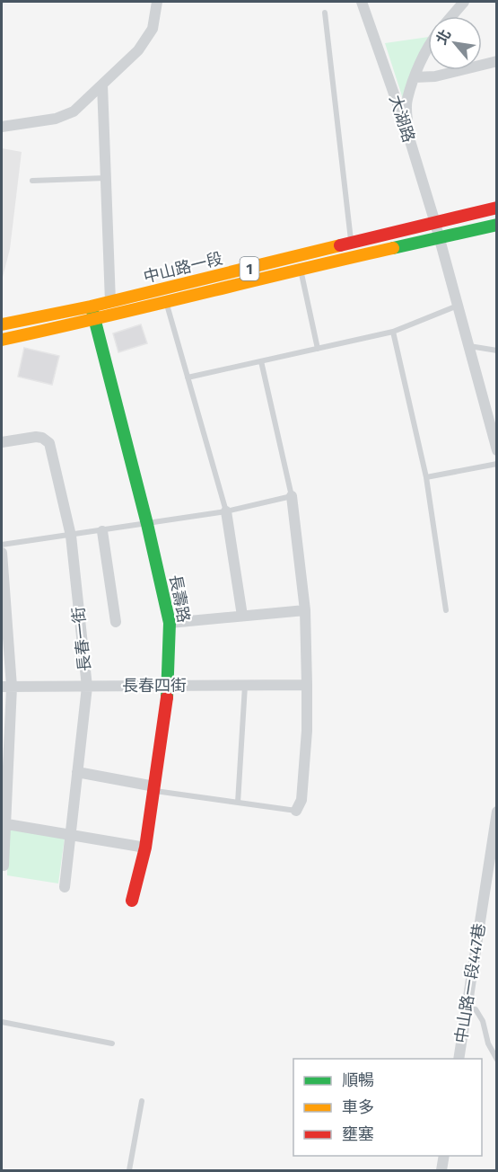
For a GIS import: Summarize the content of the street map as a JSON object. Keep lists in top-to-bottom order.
{
  "streets": {
    "main road": ["中山路一段", "1", "長壽路"],
    "street": [
      "大湖路",
      "長春一街",
      "長春四街",
      "中山路一段447巷"
    ]
  },
  "crossings": [
    ["大湖路", "中山路一段"],
    ["中山路一段", "長壽路"],
    ["長壽路", "長春四街"],
    ["長春一街", "長春四街"]
  ],
  "legend": ["順暢", "車多", "壅塞"],
  "north": "top left"
}
